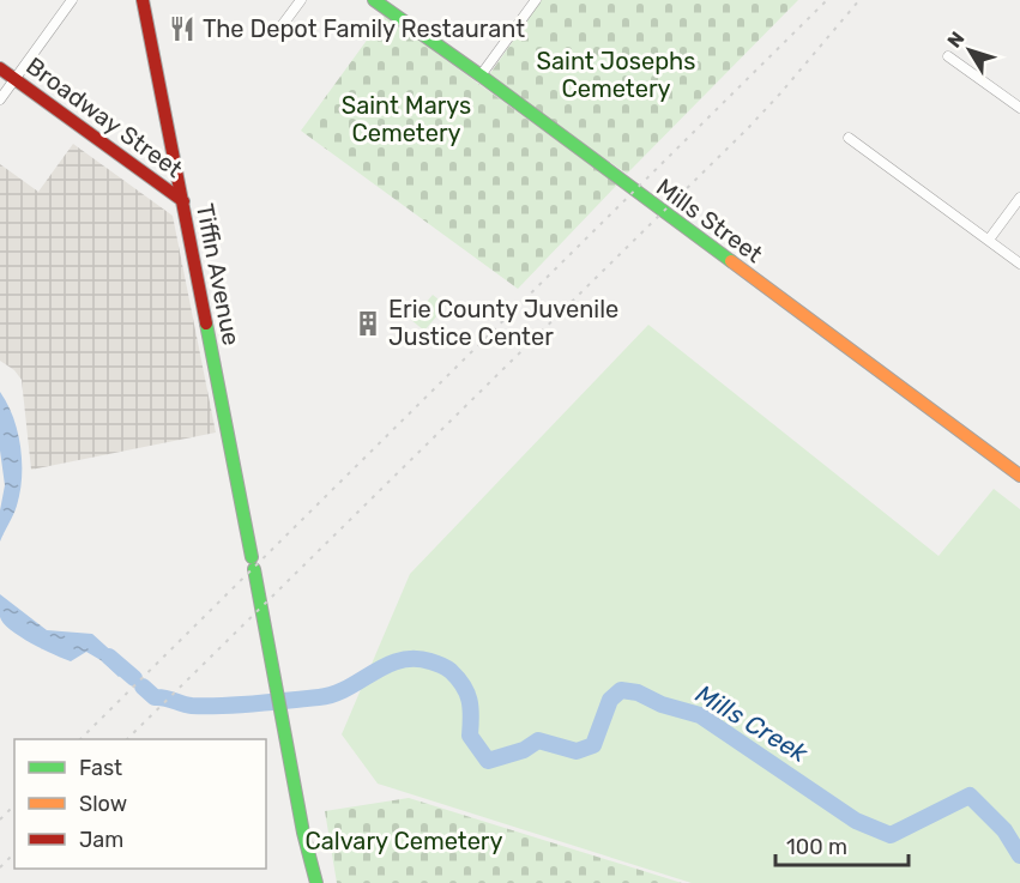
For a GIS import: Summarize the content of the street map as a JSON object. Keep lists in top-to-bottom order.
{
  "streets": {
    "street": ["Broadway Street", "Mills Street", "Tiffin Avenue"]
  },
  "crossings": [
    ["Broadway Street", "Tiffin Avenue"]
  ],
  "water": ["Mills Creek"],
  "parks": ["Saint Josephs Cemetery", "Saint Marys Cemetery", "Calvary Cemetery"],
  "places": {
    "restaurant": ["The Depot Family Restaurant"],
    "building": ["Erie County Juvenile Justice Center"]
  },
  "legend": ["Fast", "Slow", "Jam"],
  "scale_bar": "100 m",
  "north": "top left"
}
